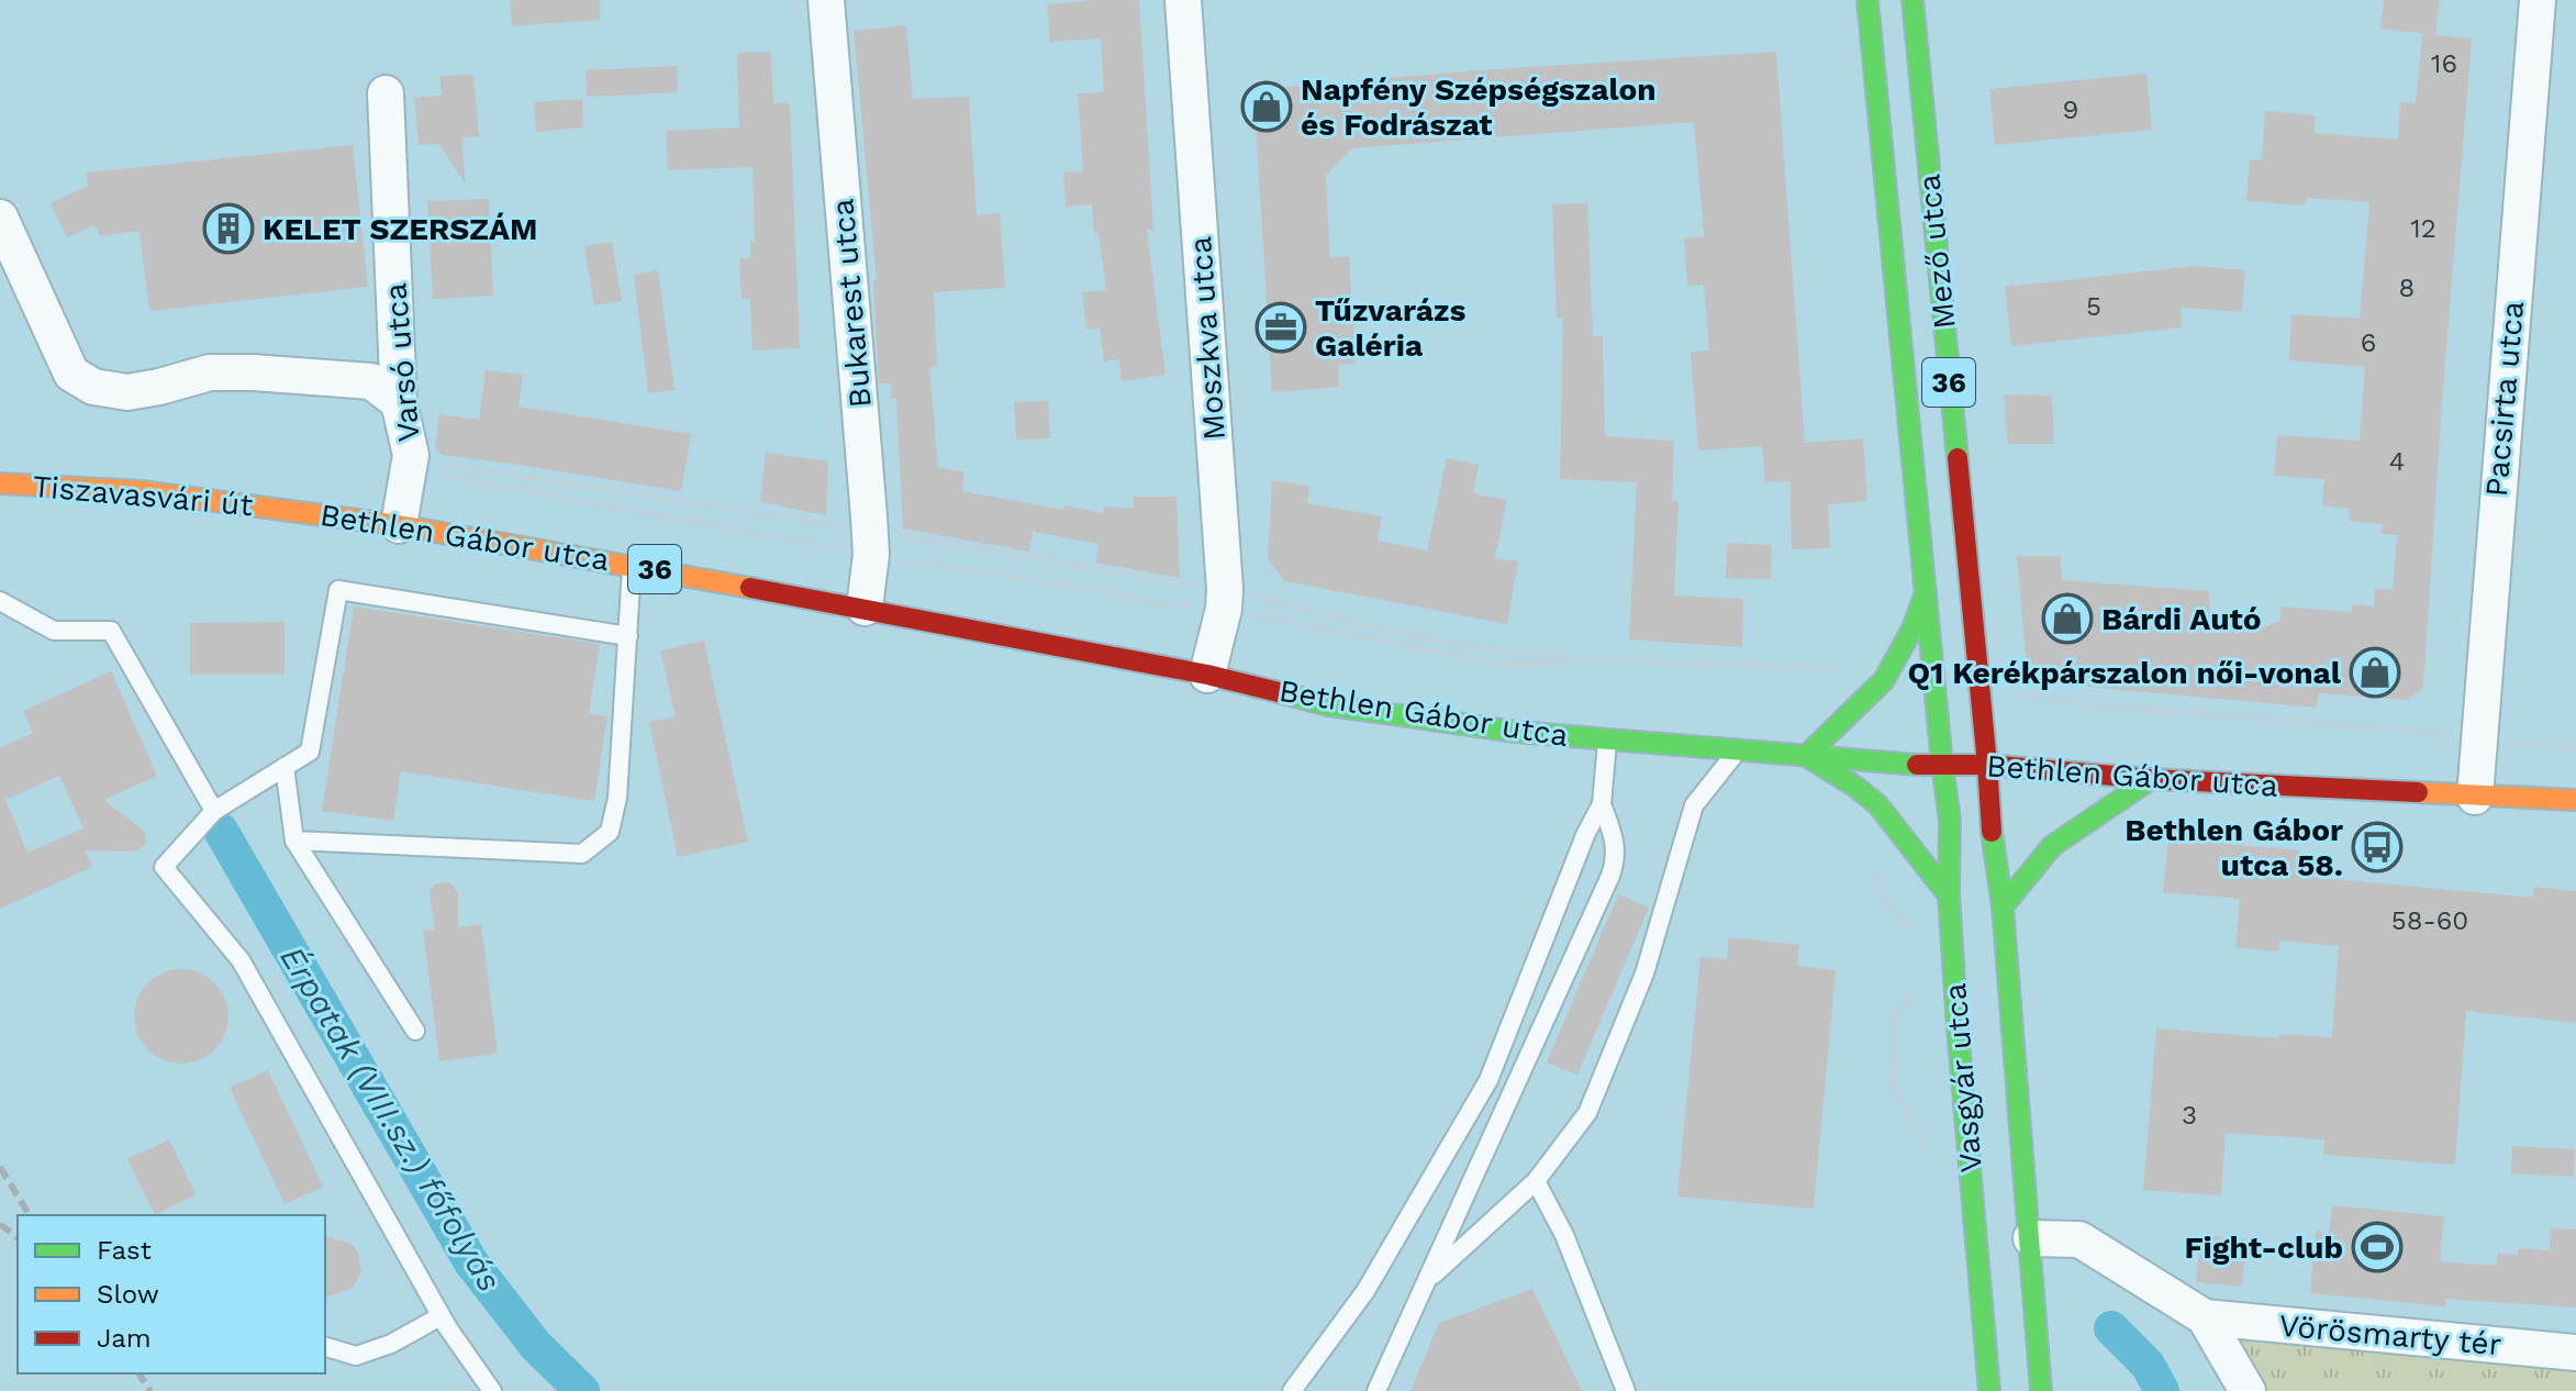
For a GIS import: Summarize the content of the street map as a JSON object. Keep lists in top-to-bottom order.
{
  "streets": {
    "main road": [
      "Mező utca",
      "36",
      "Tiszavasvári út",
      "Bethlen Gábor utca",
      "Vasgyár utca"
    ],
    "street": [
      "Bukarest utca",
      "Moszkva utca",
      "Varsó utca",
      "Pacsirta utca",
      "Vörösmarty tér"
    ]
  },
  "crossings": [
    ["Mező utca", "36"],
    ["Mező utca", "Bethlen Gábor utca"],
    ["Mező utca", "Vasgyár utca"],
    ["Bukarest utca", "Bethlen Gábor utca"],
    ["Moszkva utca", "Bethlen Gábor utca"],
    ["Varsó utca", "Bethlen Gábor utca"],
    ["36", "Bethlen Gábor utca"],
    ["Pacsirta utca", "Bethlen Gábor utca"],
    ["Tiszavasvári út", "Bethlen Gábor utca"],
    ["Bethlen Gábor utca", "Vasgyár utca"],
    ["Vasgyár utca", "Vörösmarty tér"]
  ],
  "water": ["Érpatak (VIII.sz.) főfolyás"],
  "places": {
    "shop": ["Napfény Szépségszalon és Fodrászat", "Bárdi Autó", "Q1 Kerékpárszalon női-vonal"],
    "building": ["KELET SZERSZÁM"],
    "office": ["Tűzvarázs Galéria"],
    "bus stop": ["Bethlen Gábor utca 58."],
    "sports": ["Fight-club"]
  },
  "house_numbers": [
    "16",
    "9",
    "12",
    "8",
    "5",
    "6",
    "4",
    "58-60",
    "3"
  ],
  "legend": ["Fast", "Slow", "Jam"]
}
